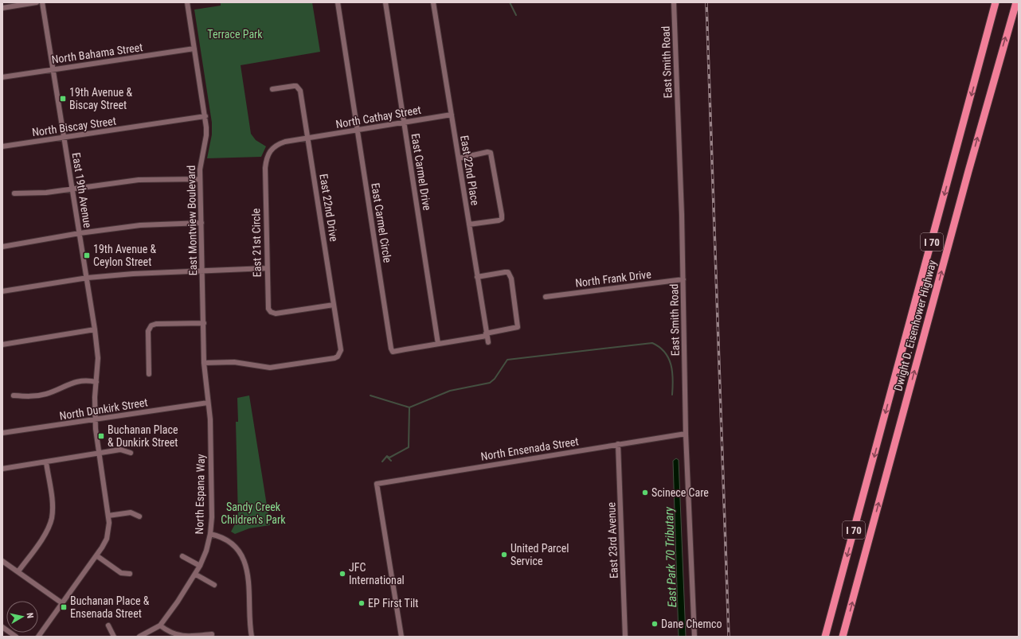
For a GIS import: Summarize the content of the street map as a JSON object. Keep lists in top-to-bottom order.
{
  "streets": {
    "highway": ["I 70", "Dwight D. Eisenhower Highway"],
    "street": [
      "North Bahama Street",
      "East Smith Road",
      "North Cathay Street",
      "North Biscay Street",
      "East 22nd Place",
      "East Carmel Drive",
      "East 19th Avenue",
      "East 22nd Drive",
      "East Montview Boulevard",
      "East Carmel Circle",
      "East 21st Circle",
      "North Frank Drive",
      "North Dunkirk Street",
      "North Ensenada Street",
      "North Espana Way",
      "East 23rd Avenue"
    ]
  },
  "crossings": [
    ["North Bahama Street", "East 19th Avenue"],
    ["North Bahama Street", "East Montview Boulevard"],
    ["East Smith Road", "North Frank Drive"],
    ["East Smith Road", "North Ensenada Street"],
    ["North Cathay Street", "East 22nd Place"],
    ["North Cathay Street", "East Carmel Drive"],
    ["North Cathay Street", "East 22nd Drive"],
    ["North Cathay Street", "East Carmel Circle"],
    ["North Cathay Street", "East 21st Circle"],
    ["North Biscay Street", "East 19th Avenue"],
    ["North Biscay Street", "East Montview Boulevard"],
    ["East 22nd Place", "East Carmel Circle"],
    ["East Carmel Drive", "East Carmel Circle"],
    ["East 19th Avenue", "North Dunkirk Street"],
    ["East 22nd Drive", "East Montview Boulevard"],
    ["East 22nd Drive", "East 21st Circle"],
    ["East Montview Boulevard", "North Dunkirk Street"],
    ["East Montview Boulevard", "North Espana Way"],
    ["North Dunkirk Street", "North Espana Way"],
    ["North Ensenada Street", "East 23rd Avenue"]
  ],
  "water": ["East Park 70 Tributary"],
  "parks": ["Terrace Park", "Sandy Creek Children's Park"],
  "places": {
    "transit": [
      "19th Avenue & Biscay Street",
      "19th Avenue & Ceylon Street",
      "Buchanan Place & Dunkirk Street",
      "Buchanan Place & Ensenada Street"
    ],
    "other": [
      "Scinece Care",
      "United Parcel Service",
      "JFC International",
      "EP First Tilt",
      "Dane Chemco"
    ]
  },
  "north": "right"
}
